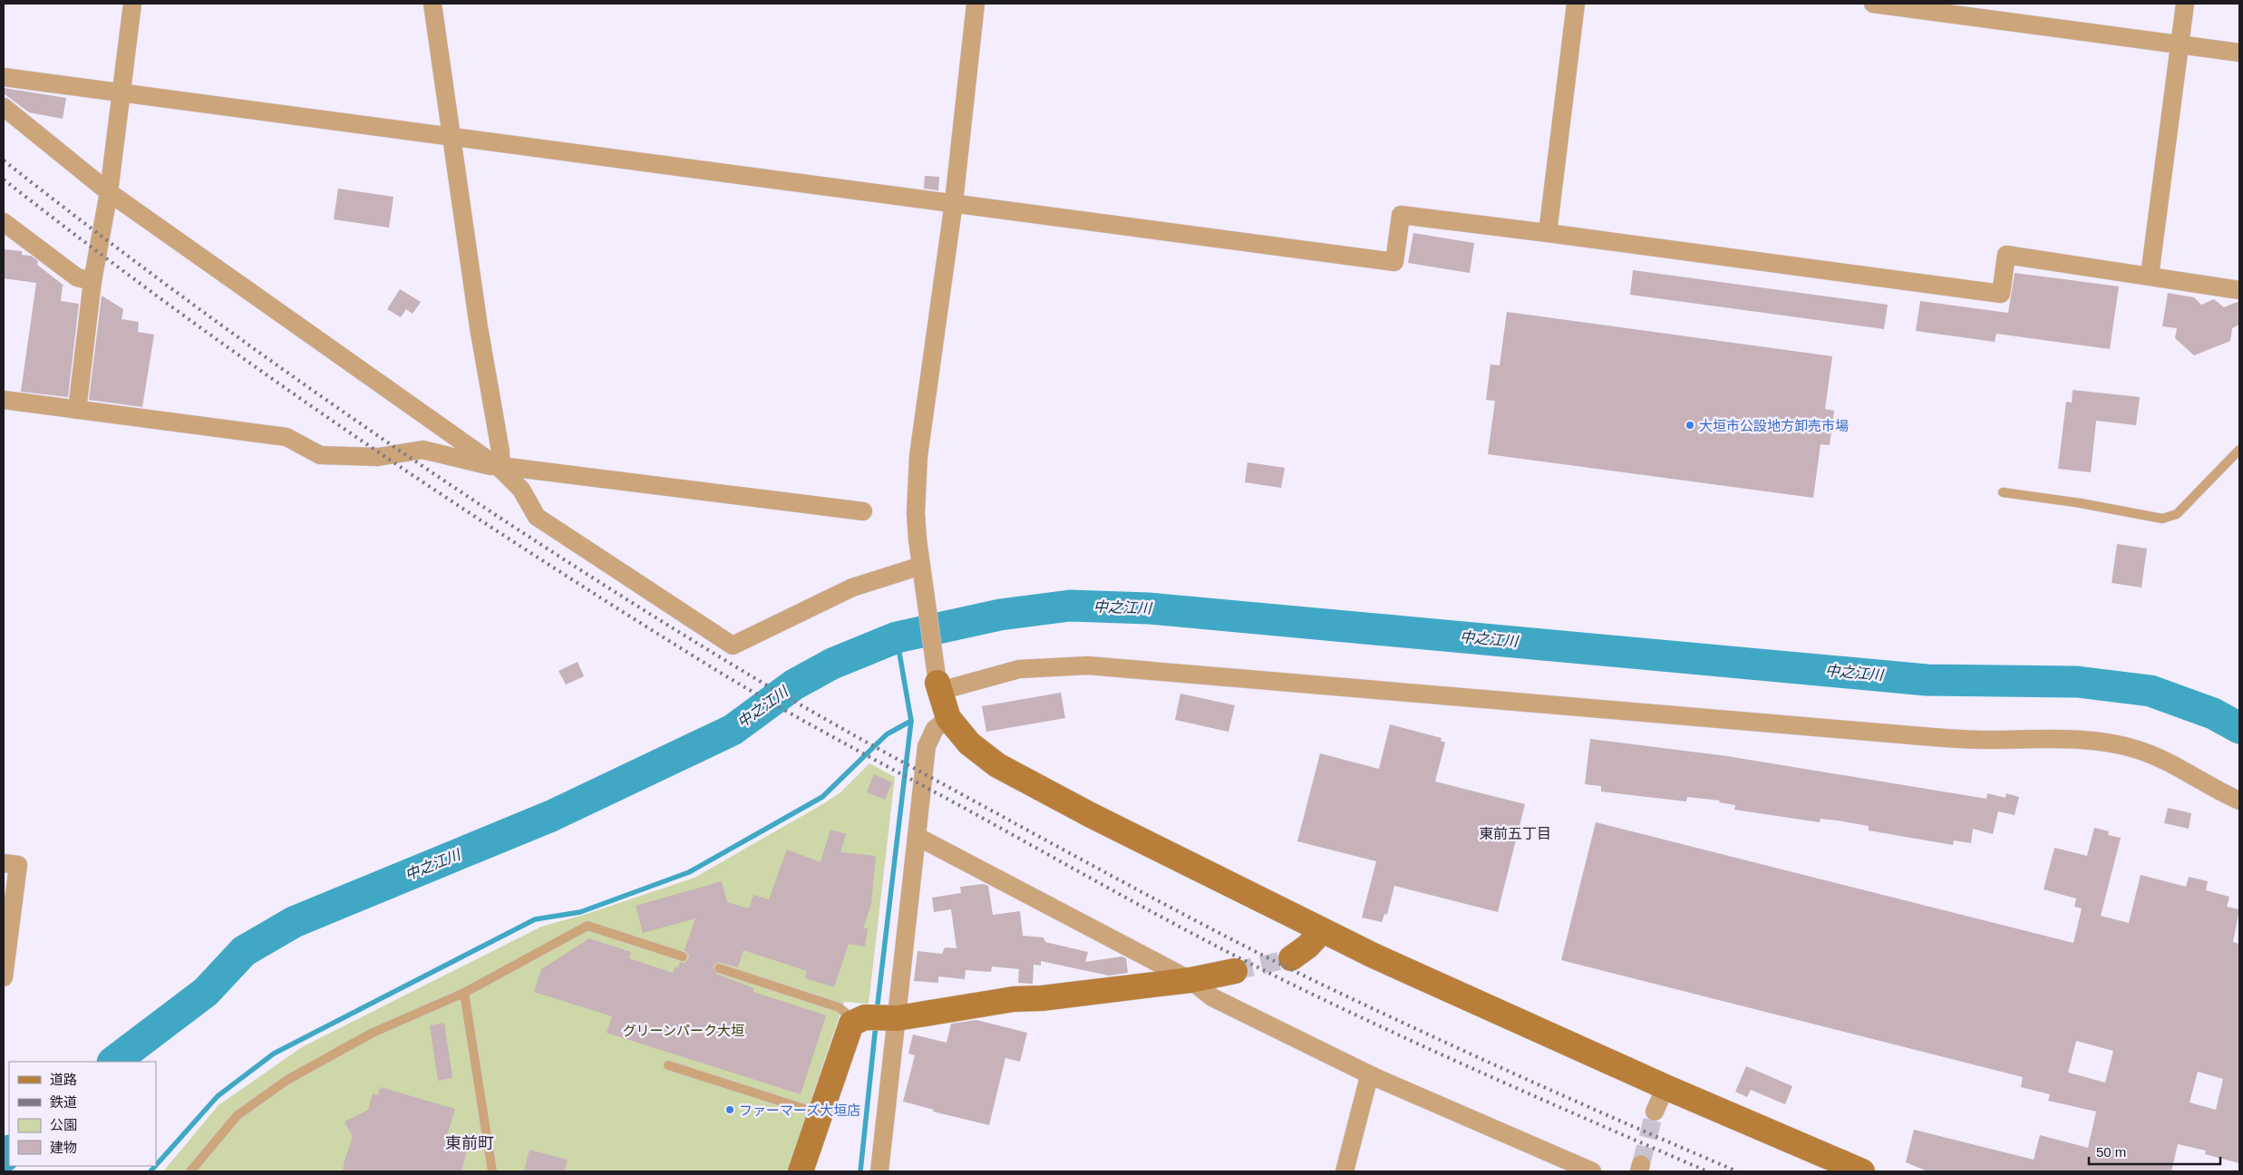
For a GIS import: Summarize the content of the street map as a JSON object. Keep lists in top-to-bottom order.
{
  "districts": ["東前五丁目", "東前町"],
  "water": ["中之江川"],
  "parks": ["グリーンパーク大垣"],
  "places": ["大垣市公設地方卸売市場", "ファーマーズ大垣店"],
  "legend": [
    "道路",
    "鉄道",
    "公園",
    "建物"
  ],
  "scale_bar": "50 m"
}
